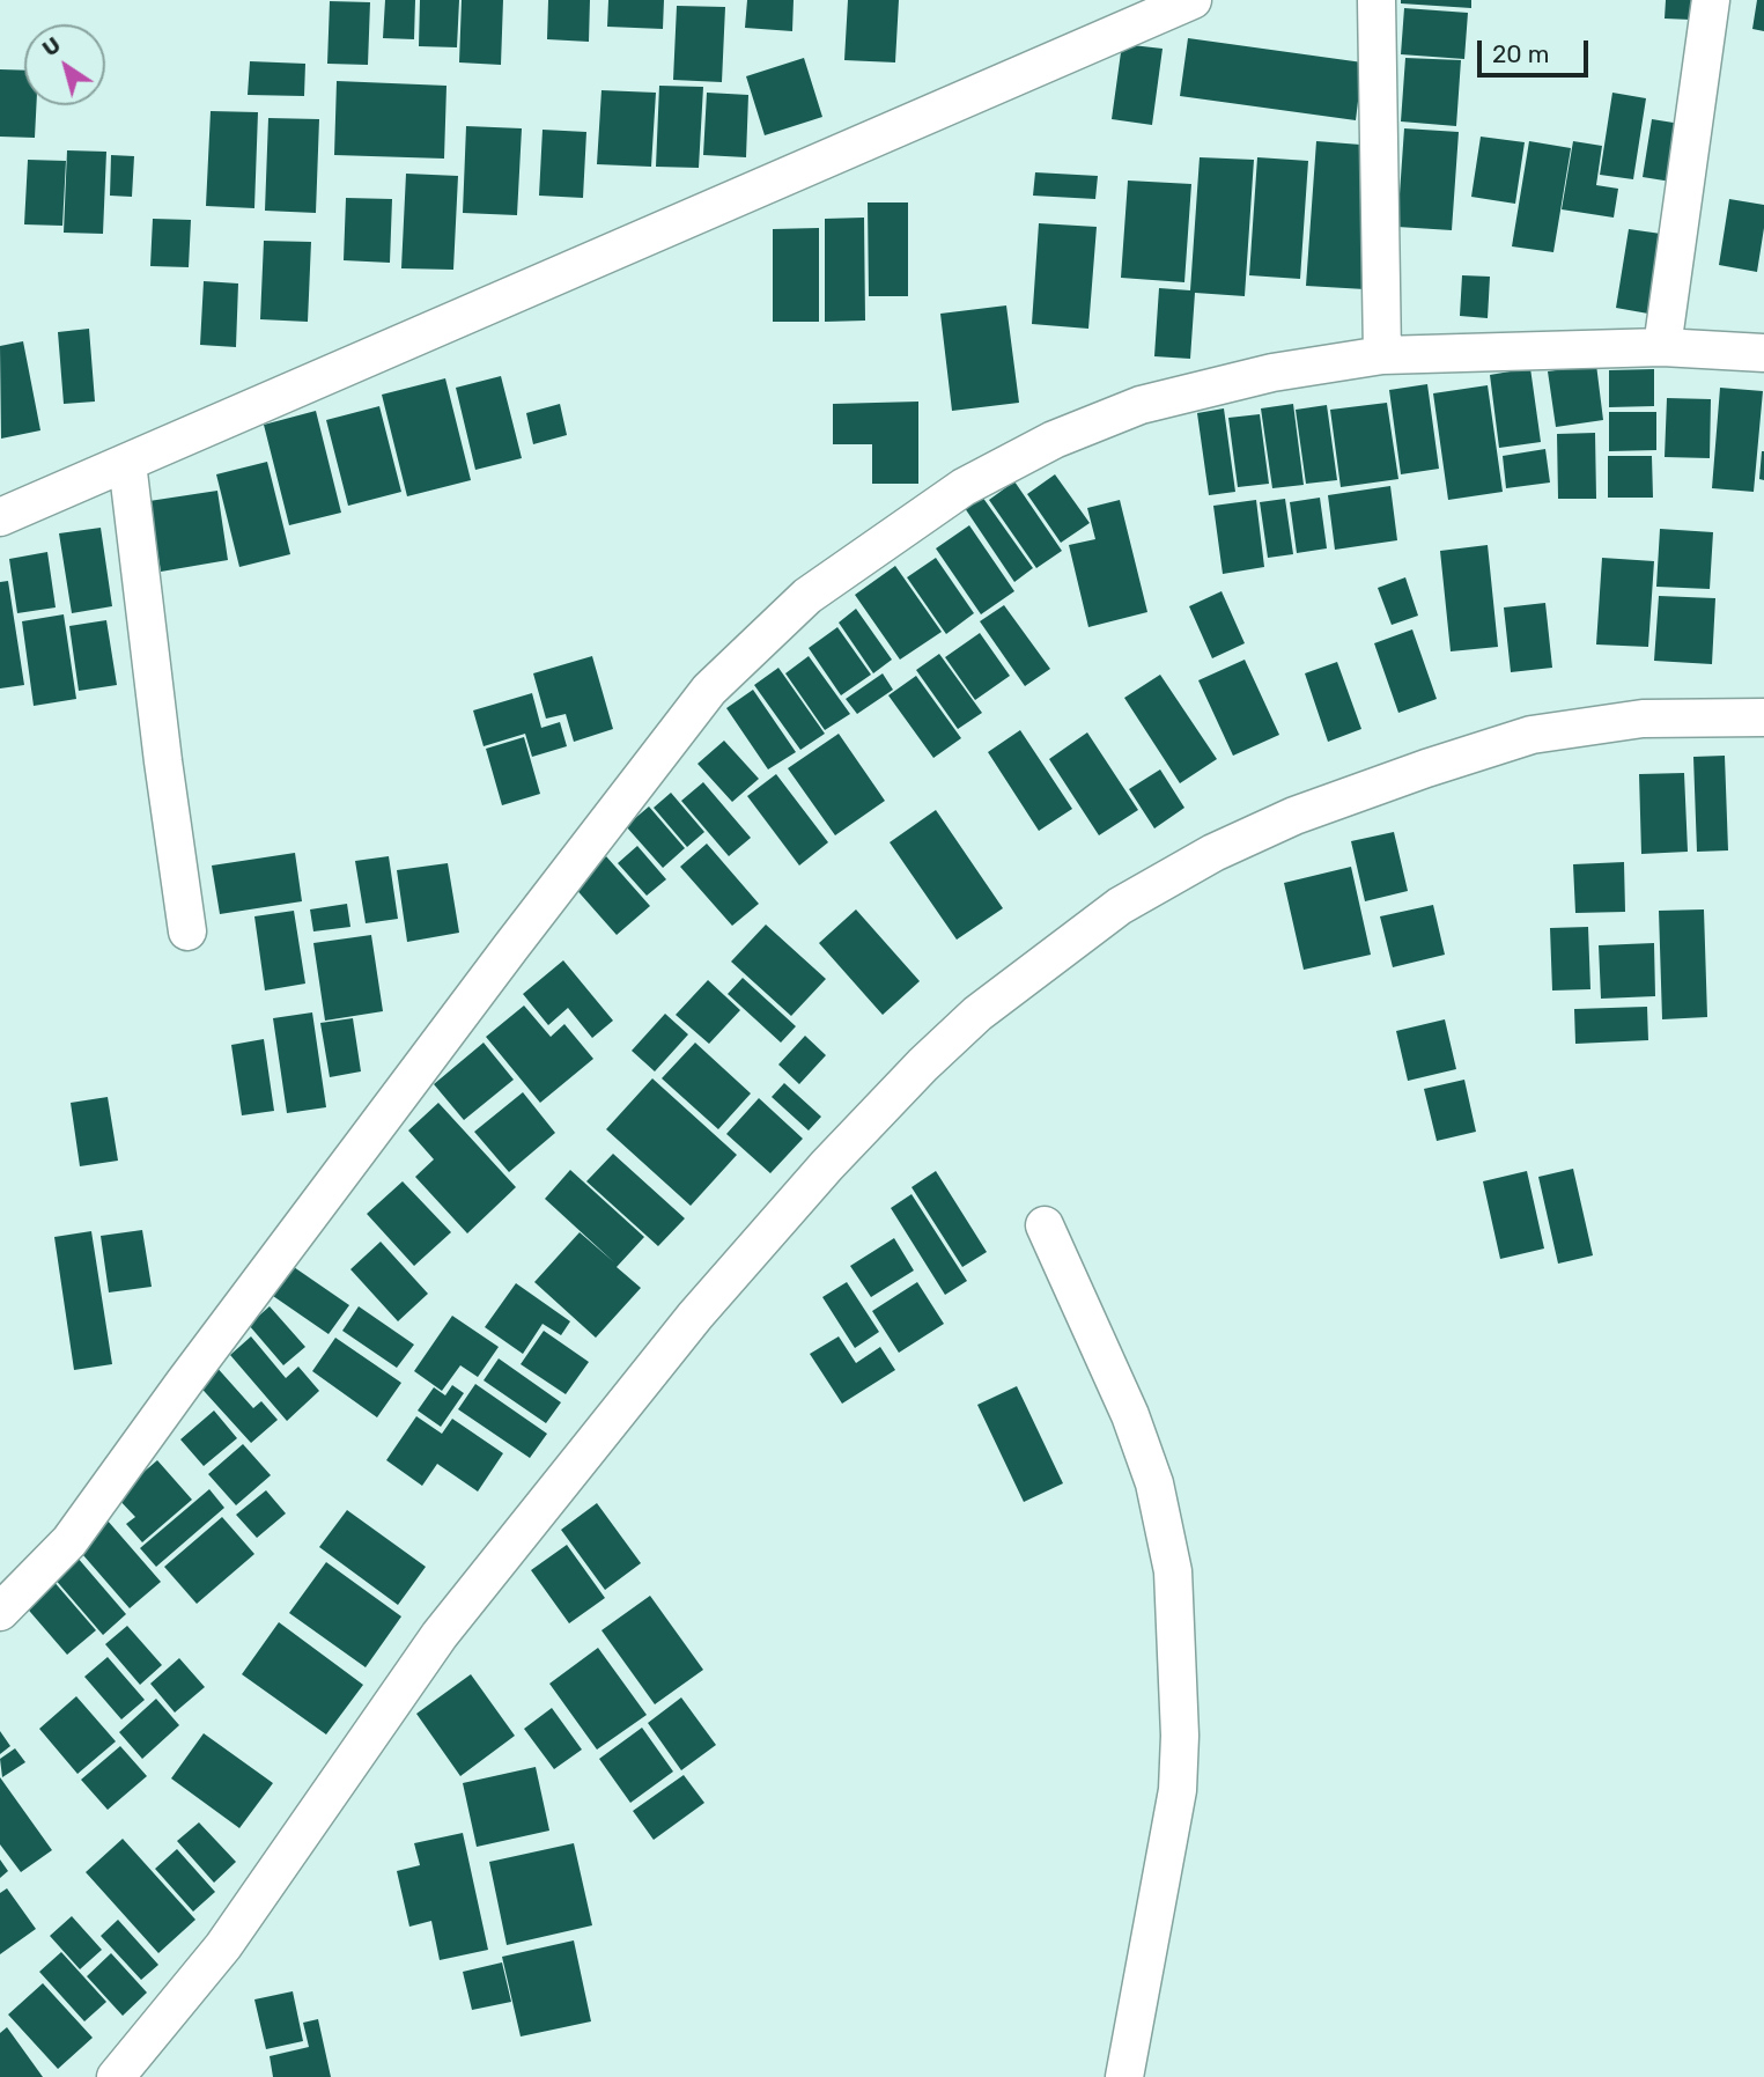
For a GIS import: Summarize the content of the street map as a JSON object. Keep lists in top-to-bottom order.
{
  "scale_bar": "20 m",
  "north": "top left"
}
